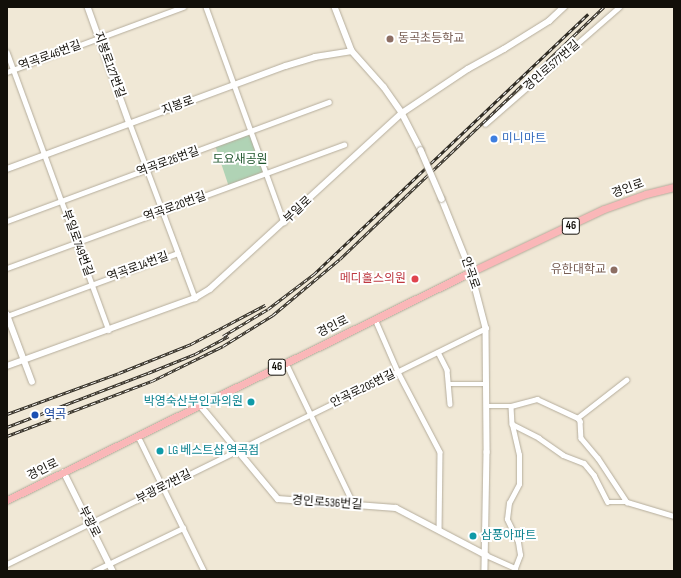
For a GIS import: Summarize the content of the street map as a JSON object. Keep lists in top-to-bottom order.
{
  "streets": {
    "main road": ["경인로", "46"],
    "street": [
      "역곡로46번길",
      "지봉로127번길",
      "경인로577번길",
      "지봉로",
      "역곡로26번길",
      "역곡로20번길",
      "부일로",
      "부일로749번길",
      "역곡로14번길",
      "안곡로",
      "안곡로205번길",
      "부광로7번길",
      "경인로536번길",
      "부광로"
    ]
  },
  "crossings": [
    ["역곡로46번길", "지봉로127번길"],
    ["역곡로46번길", "부일로749번길"],
    ["지봉로127번길", "지봉로"],
    ["지봉로", "부일로749번길"],
    ["지봉로", "안곡로"],
    ["역곡로26번길", "부일로749번길"],
    ["경인로", "안곡로"],
    ["경인로", "경인로536번길"],
    ["경인로", "부광로"],
    ["역곡로20번길", "부일로749번길"],
    ["부일로", "부일로749번길"],
    ["부일로", "안곡로"],
    ["부일로749번길", "역곡로14번길"],
    ["안곡로", "안곡로205번길"],
    ["안곡로", "경인로536번길"],
    ["안곡로205번길", "부광로7번길"],
    ["안곡로205번길", "경인로536번길"],
    ["부광로7번길", "경인로536번길"],
    ["부광로7번길", "부광로"]
  ],
  "parks": ["도요새공원"],
  "places": [
    "동곡초등학교",
    "미니마트",
    "유한대학교",
    "메디홀스의원",
    "박영숙산부인과의원",
    "역곡",
    "LG 베스트샵 역곡점",
    "삼풍아파트"
  ]
}
